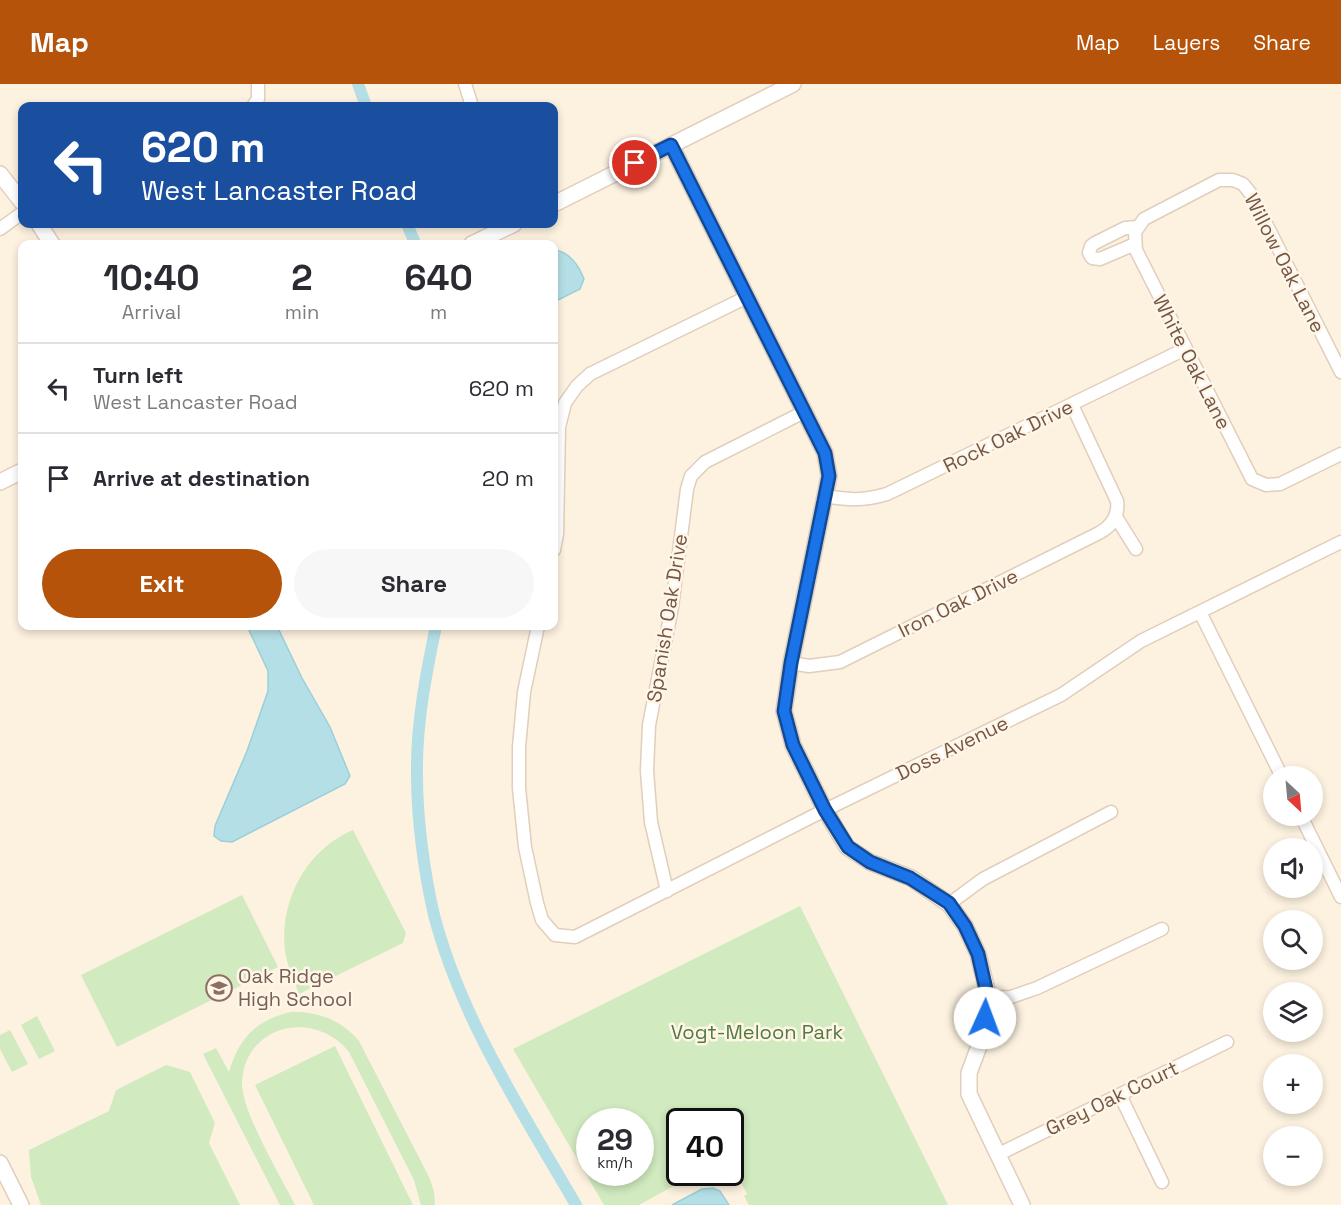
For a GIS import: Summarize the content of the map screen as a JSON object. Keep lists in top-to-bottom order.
{
  "streets": {
    "street": [
      "Willow Oak Lane",
      "White Oak Lane",
      "Rock Oak Drive",
      "Iron Oak Drive",
      "Spanish Oak Drive",
      "Doss Avenue",
      "Grey Oak Court"
    ]
  },
  "crossings": [
    ["White Oak Lane", "Rock Oak Drive"],
    ["Spanish Oak Drive", "Doss Avenue"]
  ],
  "parks": ["Vogt-Meloon Park"],
  "places": {
    "school or university": ["Oak Ridge High School"]
  },
  "north": "bottom right",
  "page": {
    "header": "Map",
    "nav": ["Map", "Layers", "Share"],
    "turn": ["620 m", "West Lancaster Road"],
    "eta": [
      "10:40",
      "Arrival",
      "2",
      "min",
      "640",
      "m"
    ],
    "list": [
      {
        "name": "Turn left",
        "note": "West Lancaster Road",
        "value": "620 m"
      },
      {
        "name": "Arrive at destination",
        "value": "20 m"
      }
    ],
    "buttons": ["Exit", "Share"],
    "map_buttons": ["+", "−"],
    "speed": "29 km/h",
    "limit": "40"
  }
}
